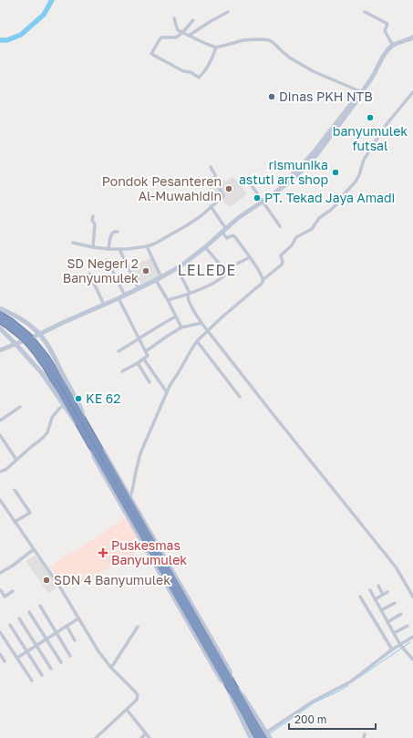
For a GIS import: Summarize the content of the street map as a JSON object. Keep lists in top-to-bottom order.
{
  "districts": ["LELEDE"],
  "places": {
    "other": [
      "Dinas PKH NTB",
      "banyumulek futsal",
      "rismunika astuti art shop",
      "Pondok Pesanteren Al-Muwahidin",
      "PT. Tekad Jaya Amadi",
      "SD Negeri 2 Banyumulek",
      "KE 62",
      "SDN 4 Banyumulek"
    ],
    "health": ["Puskesmas Banyumulek"]
  },
  "scale_bar": "200 m"
}
